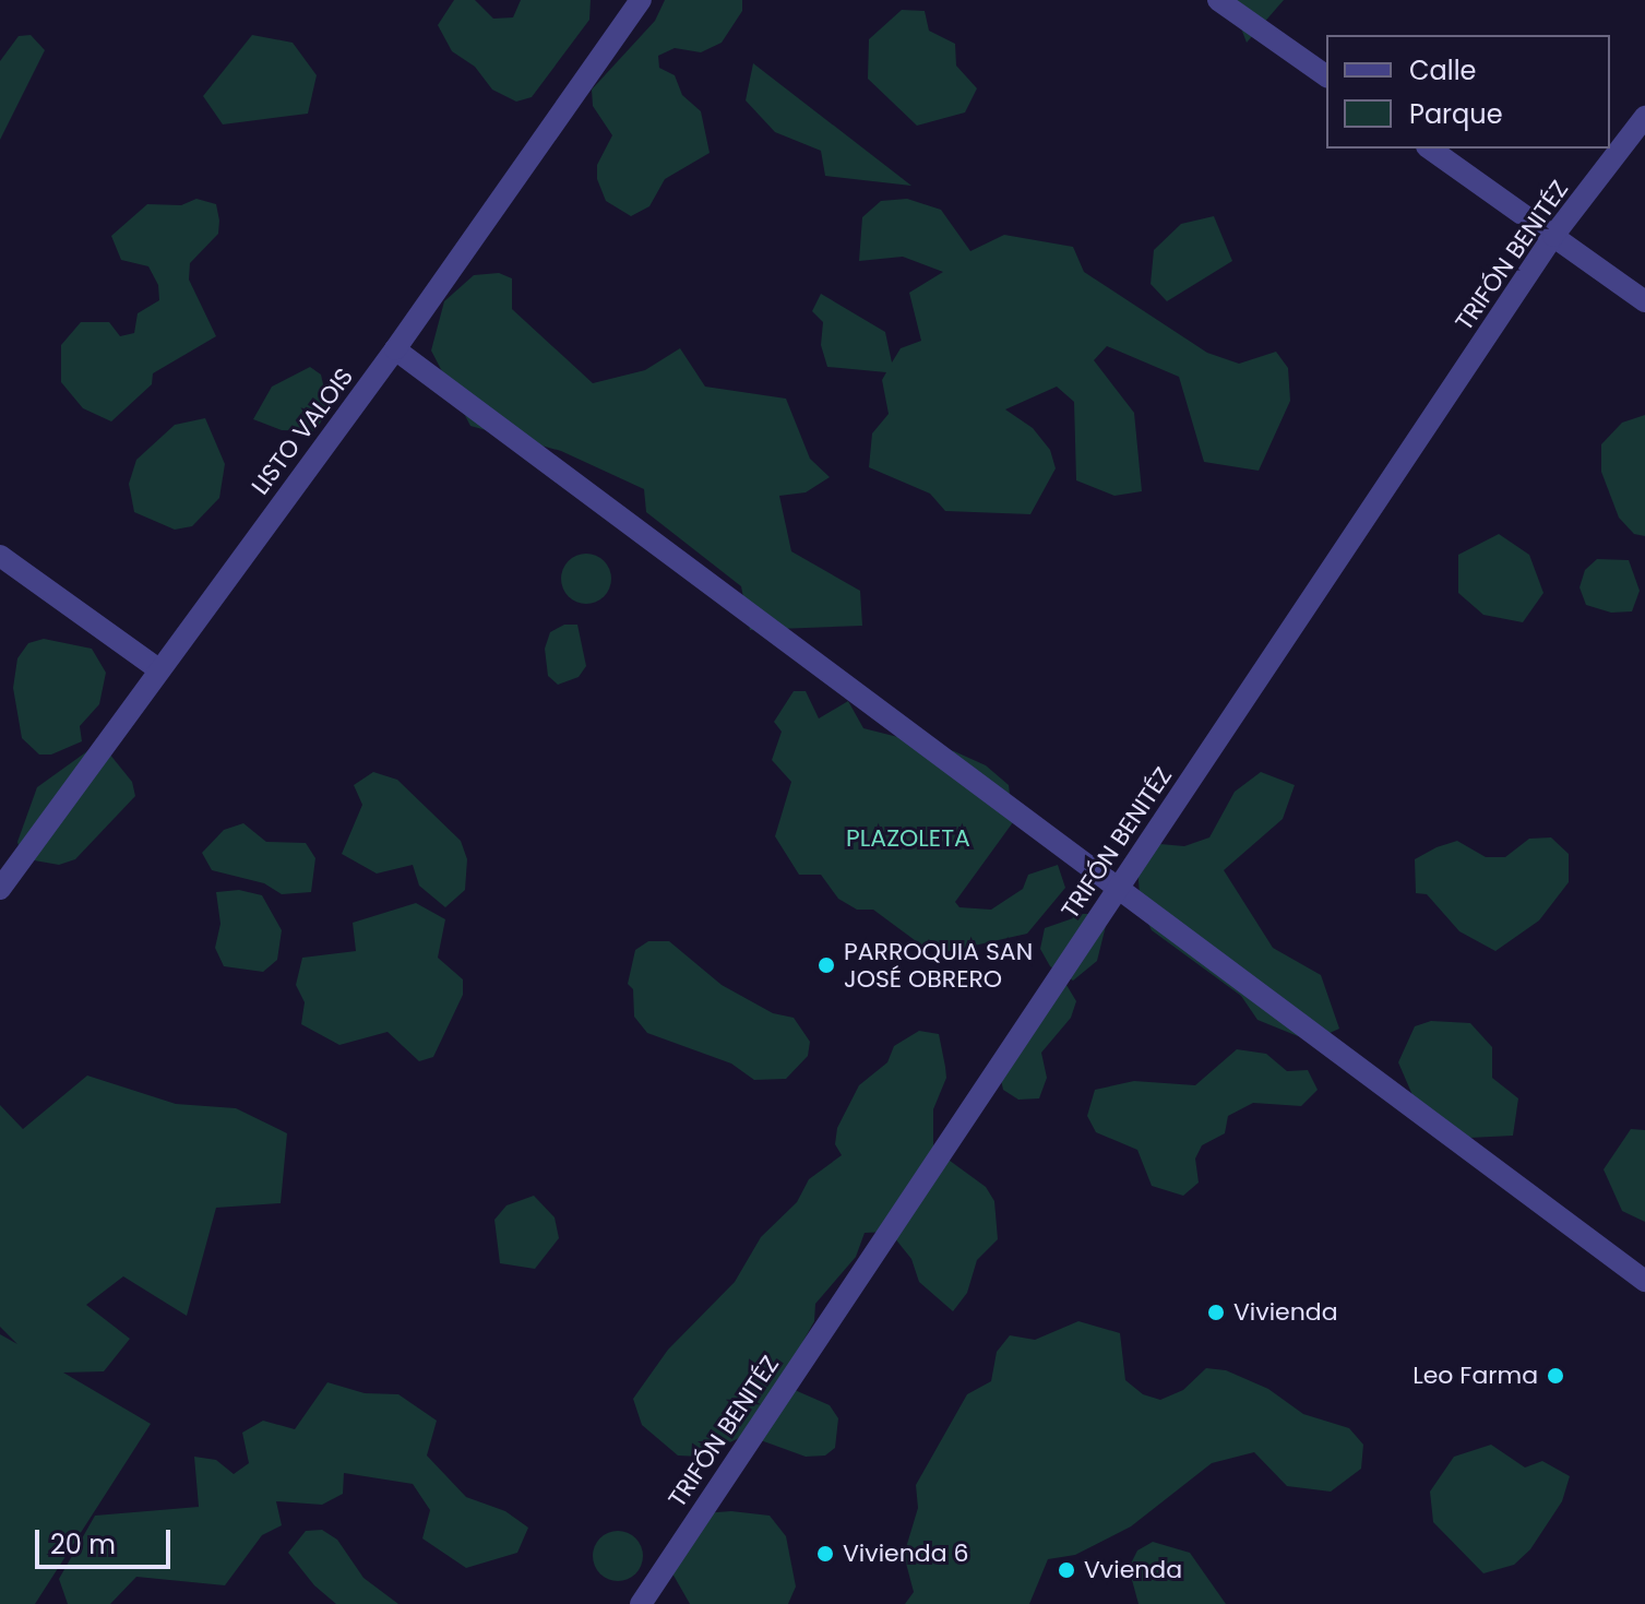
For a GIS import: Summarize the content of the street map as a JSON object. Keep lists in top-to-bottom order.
{
  "streets": {
    "street": ["TRIFÓN BENITÉZ", "LISTO VALOIS"]
  },
  "parks": ["PLAZOLETA"],
  "places": [
    "PARROQUIA SAN JOSÉ OBRERO",
    "Vivienda",
    "Leo Farma",
    "Vivienda 6",
    "Vvienda"
  ],
  "legend": ["Calle", "Parque"],
  "scale_bar": "20 m"
}
